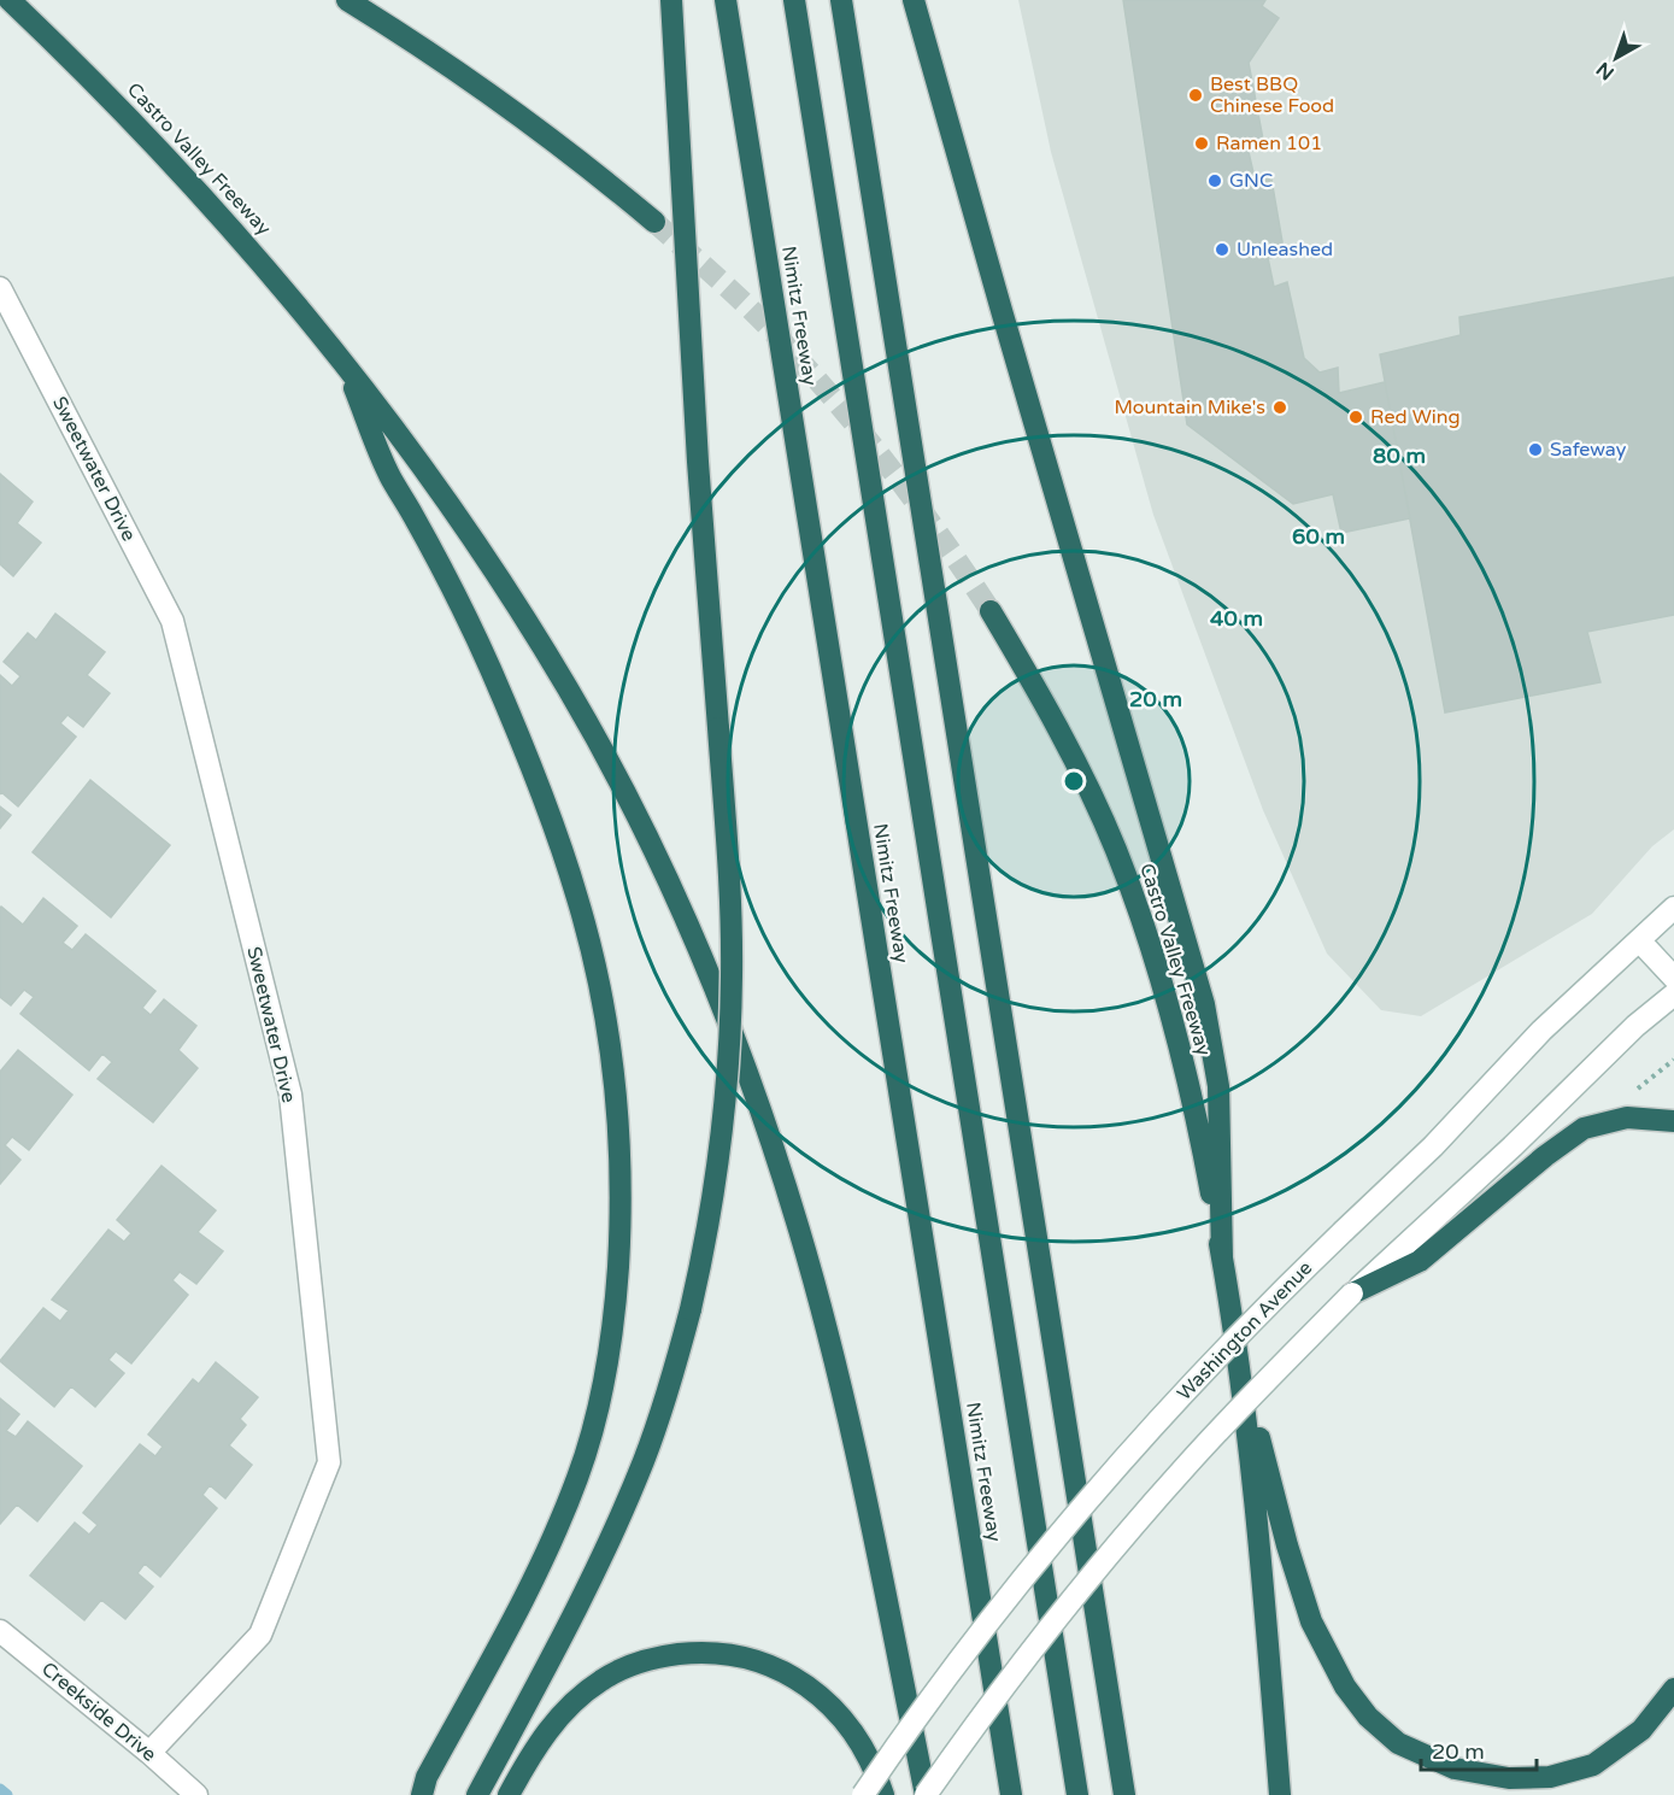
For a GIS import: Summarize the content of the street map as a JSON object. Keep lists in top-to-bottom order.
{
  "streets": {
    "highway": ["Castro Valley Freeway", "Nimitz Freeway"],
    "main road": ["Sweetwater Drive", "Washington Avenue", "Creekside Drive"]
  },
  "crossings": [
    ["Sweetwater Drive", "Creekside Drive"]
  ],
  "places": [
    "Best BBQ Chinese Food",
    "Ramen 101",
    "GNC",
    "Unleashed",
    "Mountain Mike's",
    "Red Wing",
    "Safeway"
  ],
  "scale_bar": "20 m",
  "north": "bottom left",
  "rings": [
    "80 m",
    "60 m",
    "40 m",
    "20 m"
  ]
}
